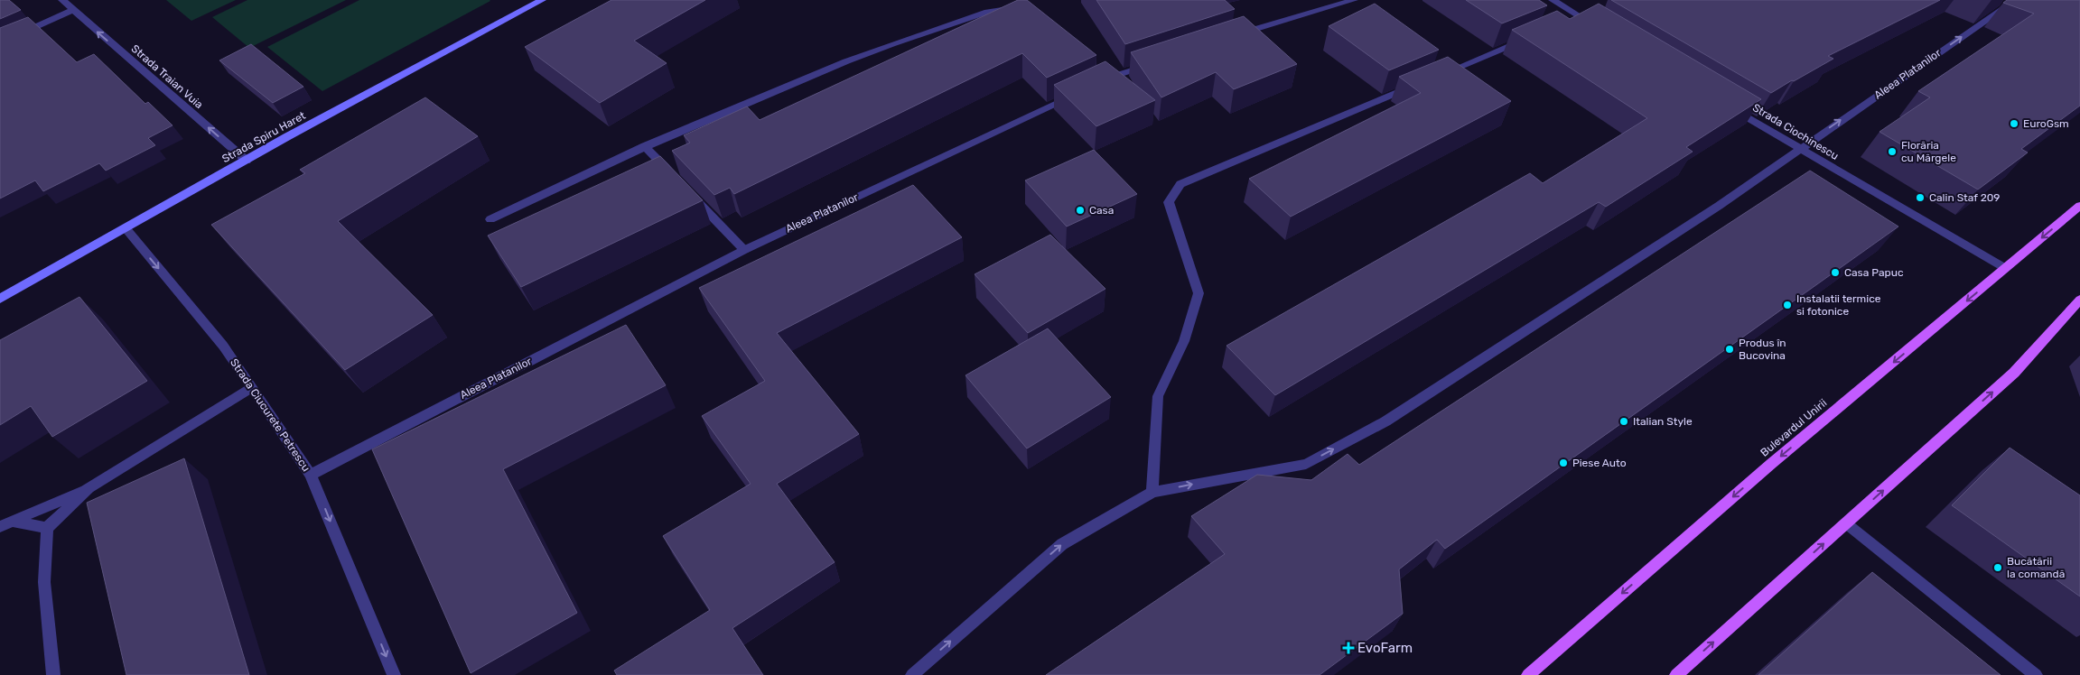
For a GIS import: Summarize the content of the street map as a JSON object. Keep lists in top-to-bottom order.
{
  "streets": {
    "main road": ["Bulevardul Unirii"],
    "street": [
      "Aleea Platanilor",
      "Strada Traian Vuia",
      "Strada Ciochinescu",
      "Strada Spiru Haret",
      "Strada Ciucurete Petrescu"
    ]
  },
  "crossings": [
    ["Aleea Platanilor", "Strada Ciochinescu"],
    ["Aleea Platanilor", "Strada Ciucurete Petrescu"],
    ["Strada Traian Vuia", "Strada Spiru Haret"],
    ["Strada Ciochinescu", "Bulevardul Unirii"],
    ["Strada Spiru Haret", "Strada Ciucurete Petrescu"]
  ],
  "one_way": ["Aleea Platanilor", "Strada Traian Vuia", "Strada Ciucurete Petrescu"],
  "places": {
    "other": [
      "EuroGsm",
      "Florăria cu Mărgele",
      "Calin Staf 209",
      "Casa",
      "Casa Papuc",
      "Instalatii termice si fotonice",
      "Produs în Bucovina",
      "Italian Style",
      "Piese Auto",
      "Bucătării la comandă"
    ],
    "health": ["EvoFarm"]
  }
}
